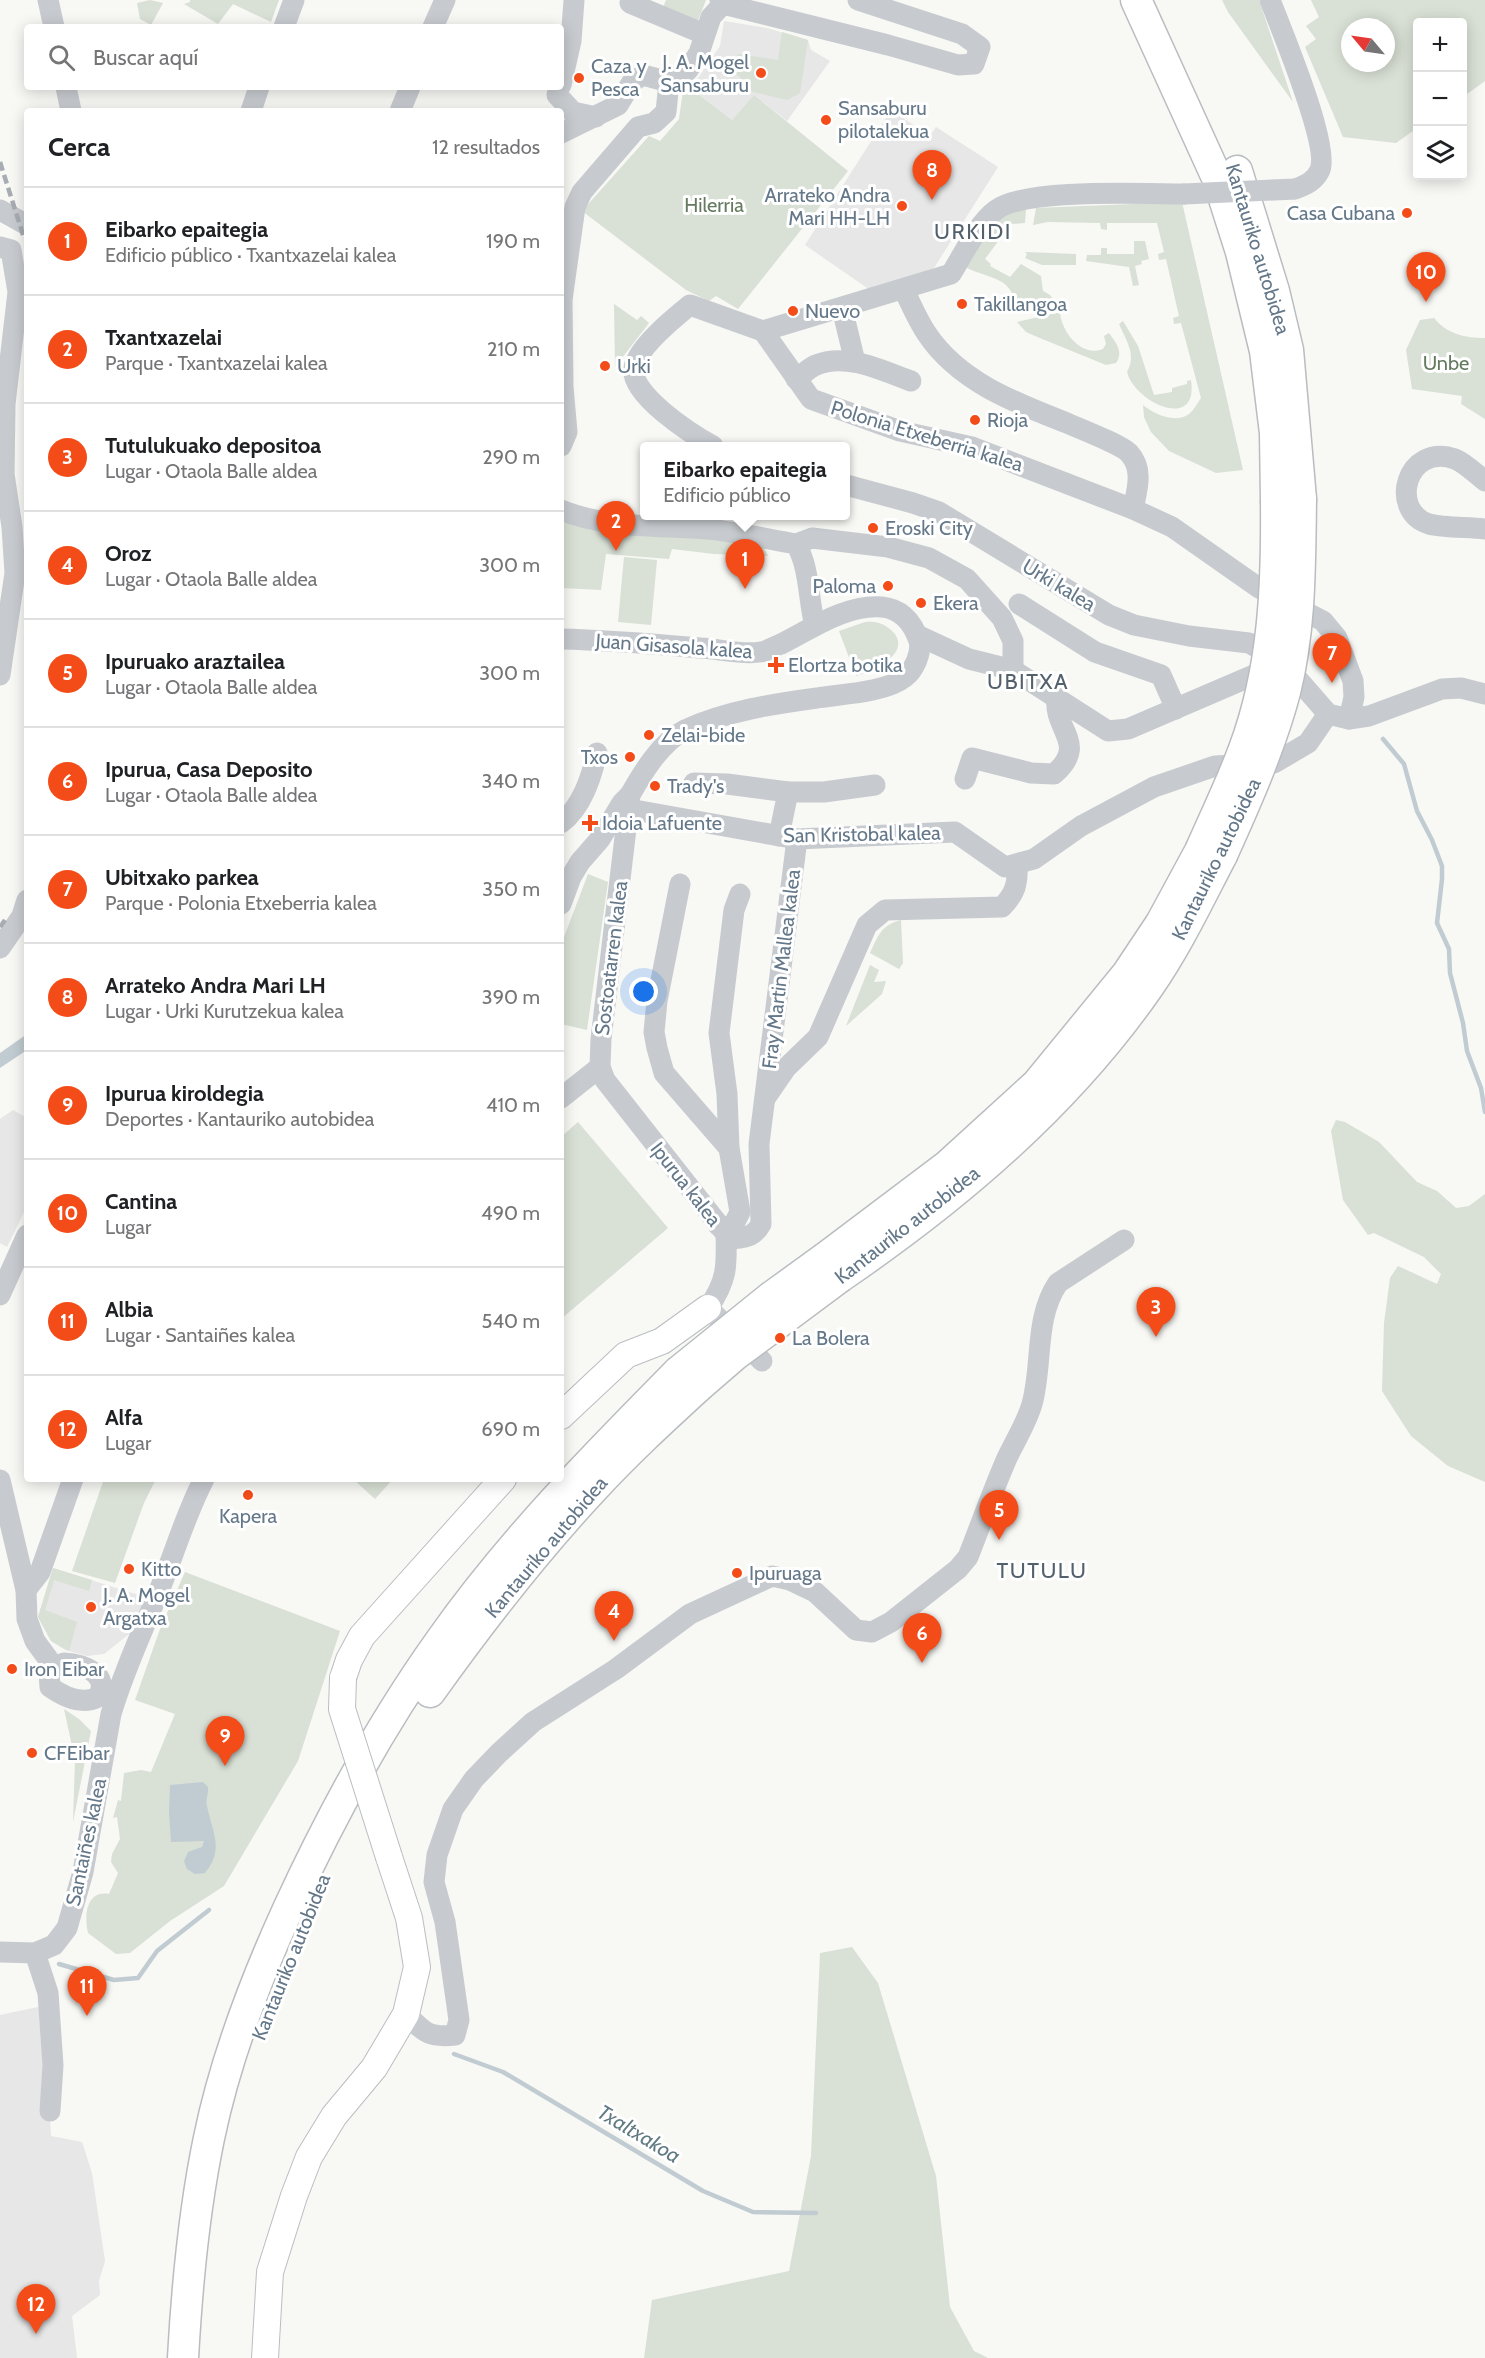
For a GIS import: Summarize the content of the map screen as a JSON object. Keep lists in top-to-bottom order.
{
  "streets": {
    "highway": ["Kantauriko autobidea"],
    "street": [
      "Polonia Etxeberria kalea",
      "Urki kalea",
      "Juan Gisasola kalea",
      "San Kristobal kalea",
      "Sostoatarren kalea",
      "Fray Martin Mallea kalea",
      "Ipurua kalea",
      "Santaiñes kalea"
    ]
  },
  "crossings": [
    ["San Kristobal kalea", "Sostoatarren kalea"],
    ["San Kristobal kalea", "Fray Martin Mallea kalea"],
    ["Sostoatarren kalea", "Ipurua kalea"],
    ["Fray Martin Mallea kalea", "Ipurua kalea"]
  ],
  "districts": ["URKIDI", "UBITXA", "TUTULU"],
  "water": ["Txaltxakoa"],
  "parks": ["Hilerria", "Unbe"],
  "places": {
    "other": [
      "J. A. Mogel Sansaburu",
      "Caza y Pesca",
      "Sansaburu pilotalekua",
      "Arrateko Andra Mari HH-LH",
      "Casa Cubana",
      "Takillangoa",
      "Nuevo",
      "Urki",
      "Rioja",
      "Eroski City",
      "Paloma",
      "Ekera",
      "Zelai-bide",
      "Txos",
      "Trady's",
      "La Bolera",
      "Kapera",
      "Kitto",
      "Ipuruaga",
      "J. A. Mogel Argatxa",
      "Iron Eibar",
      "CFEibar"
    ],
    "health": ["Elortza botika", "Idoia Lafuente"]
  },
  "north": "top left",
  "page": {
    "map_buttons": ["+", "−"],
    "search": "Buscar aquí",
    "heading": ["Cerca", "12 resultados"],
    "pins": [
      "8",
      "10",
      "2",
      "1",
      "7",
      "3",
      "5",
      "4",
      "6",
      "9",
      "11",
      "12"
    ],
    "list": [
      {
        "mark": "1",
        "name": "Eibarko epaitegia",
        "note": "Edificio público · Txantxazelai kalea",
        "value": "190 m"
      },
      {
        "mark": "2",
        "name": "Txantxazelai",
        "note": "Parque · Txantxazelai kalea",
        "value": "210 m"
      },
      {
        "mark": "3",
        "name": "Tutulukuako depositoa",
        "note": "Lugar · Otaola Balle aldea",
        "value": "290 m"
      },
      {
        "mark": "4",
        "name": "Oroz",
        "note": "Lugar · Otaola Balle aldea",
        "value": "300 m"
      },
      {
        "mark": "5",
        "name": "Ipuruako araztailea",
        "note": "Lugar · Otaola Balle aldea",
        "value": "300 m"
      },
      {
        "mark": "6",
        "name": "Ipurua, Casa Deposito",
        "note": "Lugar · Otaola Balle aldea",
        "value": "340 m"
      },
      {
        "mark": "7",
        "name": "Ubitxako parkea",
        "note": "Parque · Polonia Etxeberria kalea",
        "value": "350 m"
      },
      {
        "mark": "8",
        "name": "Arrateko Andra Mari LH",
        "note": "Lugar · Urki Kurutzekua kalea",
        "value": "390 m"
      },
      {
        "mark": "9",
        "name": "Ipurua kiroldegia",
        "note": "Deportes · Kantauriko autobidea",
        "value": "410 m"
      },
      {
        "mark": "10",
        "name": "Cantina",
        "note": "Lugar",
        "value": "490 m"
      },
      {
        "mark": "11",
        "name": "Albia",
        "note": "Lugar · Santaiñes kalea",
        "value": "540 m"
      },
      {
        "mark": "12",
        "name": "Alfa",
        "note": "Lugar",
        "value": "690 m"
      }
    ],
    "popup": ["Eibarko epaitegia", "Edificio público"]
  }
}
